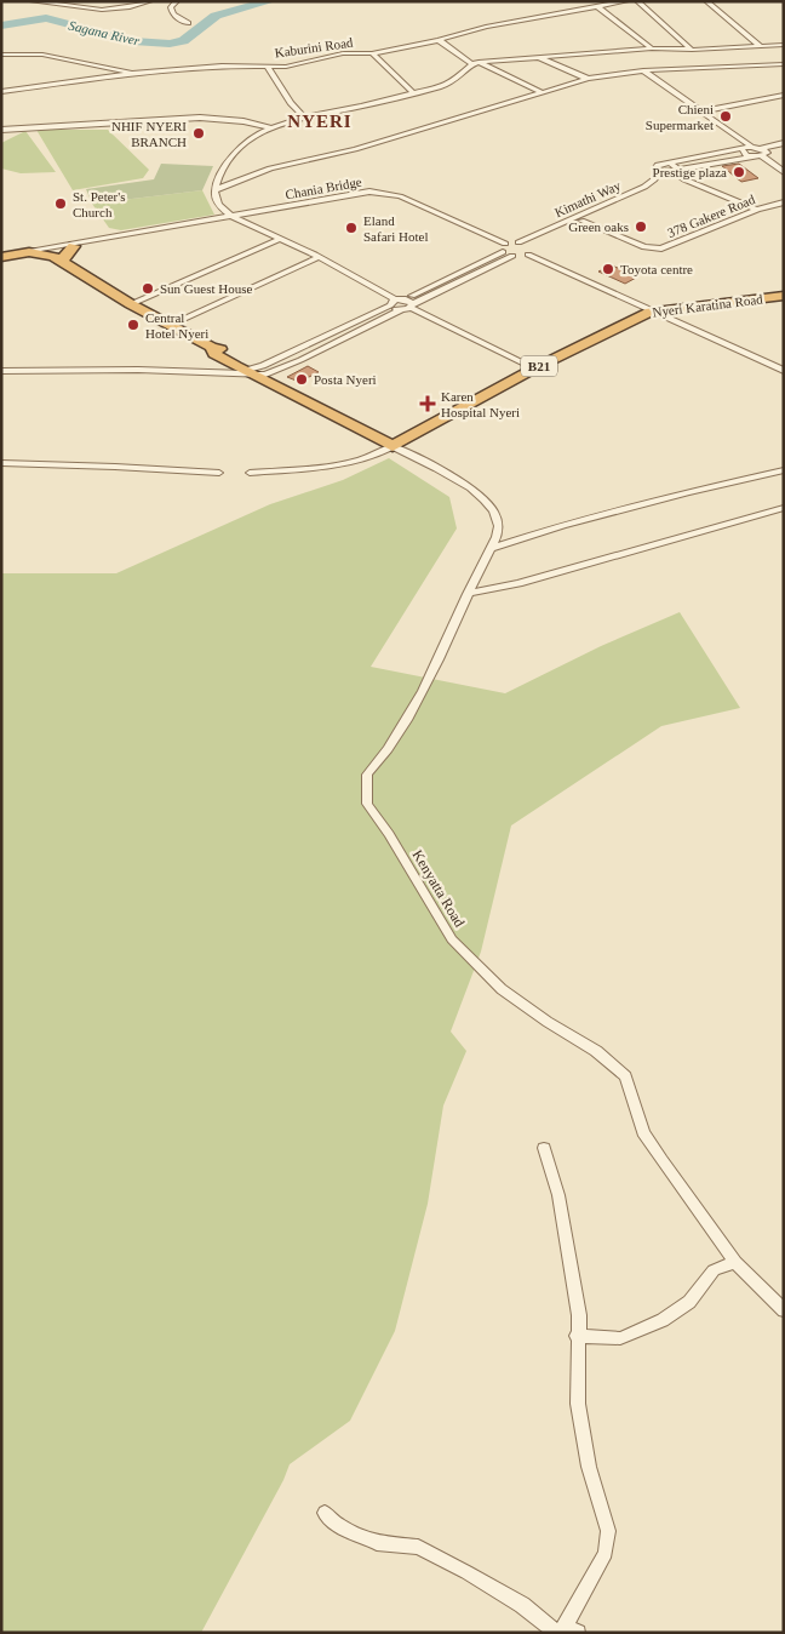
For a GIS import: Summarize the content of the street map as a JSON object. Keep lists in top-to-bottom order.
{
  "streets": {
    "highway": ["Nyeri Karatina Road", "B21"],
    "street": [
      "Kaburini Road",
      "Chania Bridge",
      "Kimathi Way",
      "378 Gakere Road",
      "Kenyatta Road"
    ]
  },
  "crossings": [
    ["Kimathi Way", "378 Gakere Road"],
    ["Nyeri Karatina Road", "Kenyatta Road"]
  ],
  "districts": ["NYERI"],
  "water": ["Sagana River"],
  "places": {
    "other": [
      "Chieni Supermarket",
      "NHIF NYERI BRANCH",
      "Prestige plaza",
      "St. Peter's Church",
      "Green oaks",
      "Eland Safari Hotel",
      "Toyota centre",
      "Sun Guest House",
      "Central Hotel Nyeri",
      "Posta Nyeri"
    ],
    "health": ["Karen Hospital Nyeri"]
  }
}
